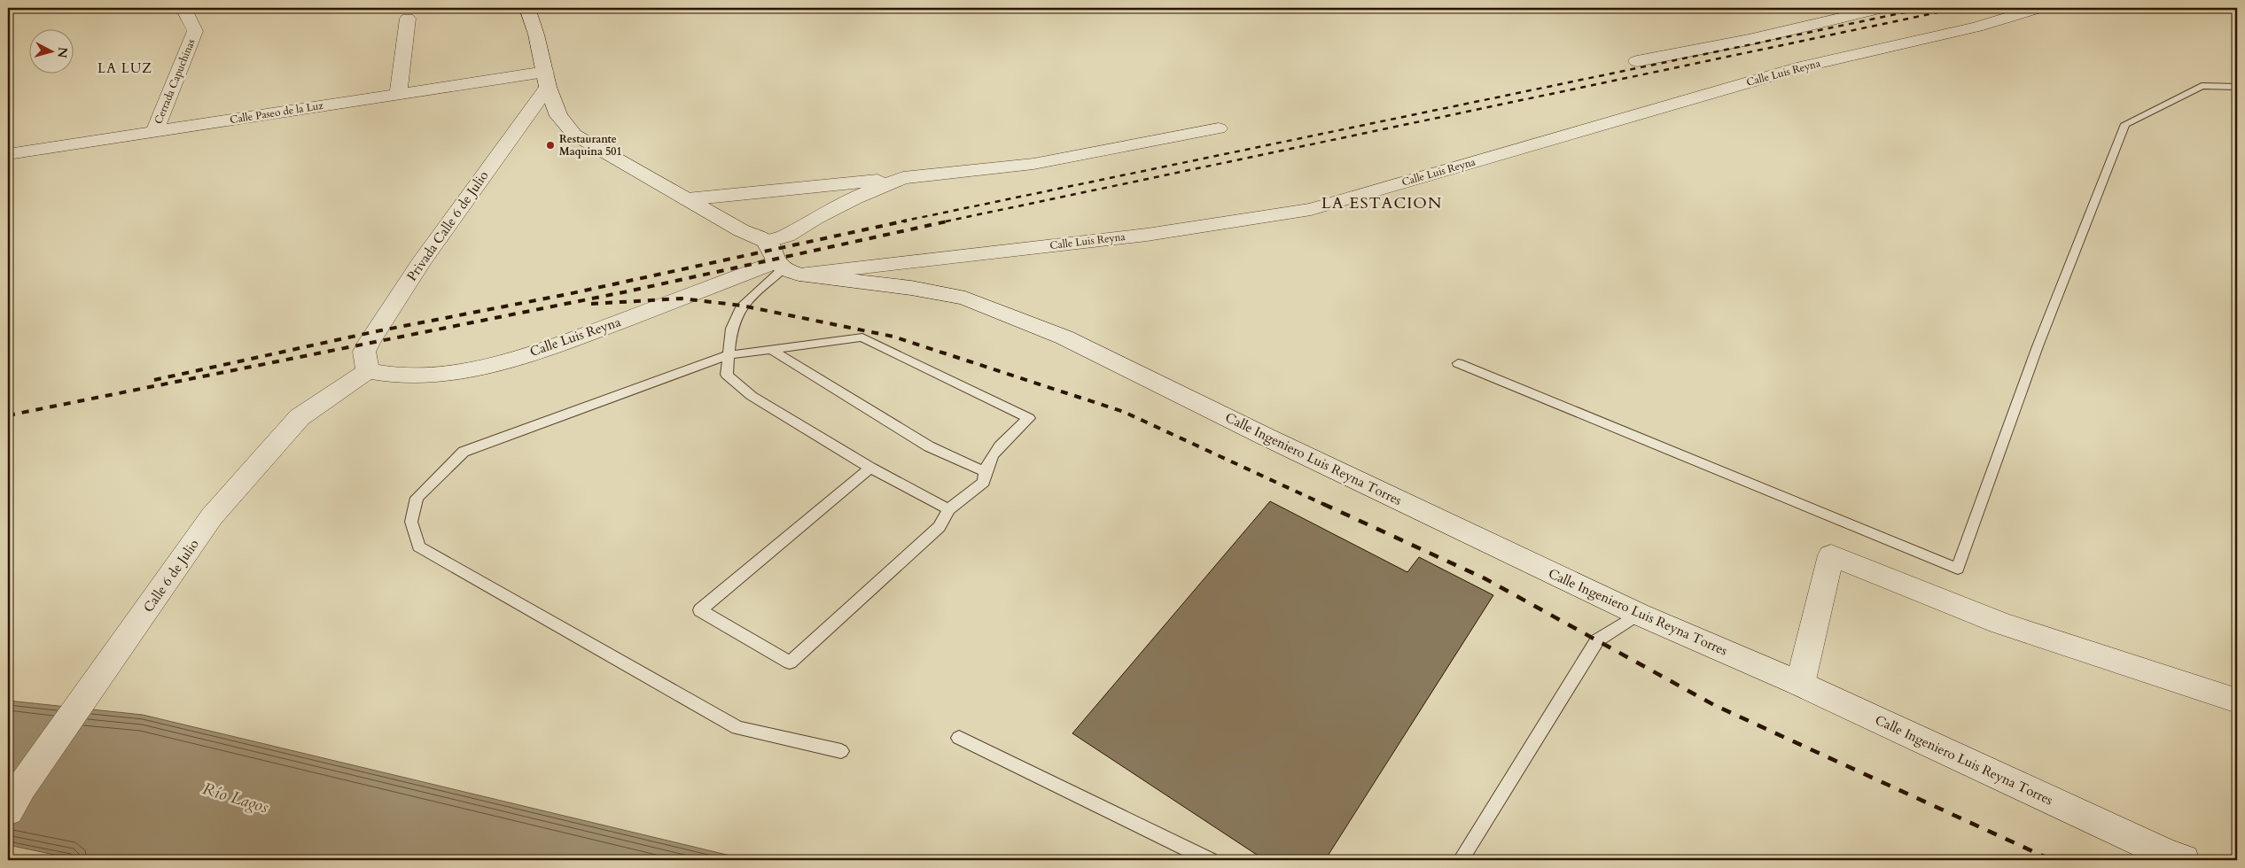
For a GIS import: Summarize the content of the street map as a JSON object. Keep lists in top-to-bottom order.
{
  "streets": {
    "street": [
      "Calle Luis Reyna",
      "Cerrada Capuchinas",
      "Calle Paseo de la Luz",
      "Privada Calle 6 de Julio",
      "Calle Ingeniero Luis Reyna Torres",
      "Calle 6 de Julio"
    ]
  },
  "crossings": [
    ["Calle Luis Reyna", "Privada Calle 6 de Julio"],
    ["Calle Luis Reyna", "Calle Ingeniero Luis Reyna Torres"],
    ["Calle Luis Reyna", "Calle 6 de Julio"],
    ["Cerrada Capuchinas", "Calle Paseo de la Luz"],
    ["Calle Paseo de la Luz", "Privada Calle 6 de Julio"],
    ["Calle Paseo de la Luz", "Calle Ingeniero Luis Reyna Torres"],
    ["Privada Calle 6 de Julio", "Calle Ingeniero Luis Reyna Torres"],
    ["Privada Calle 6 de Julio", "Calle 6 de Julio"]
  ],
  "districts": ["LA LUZ", "LA ESTACION"],
  "water": ["Río Lagos"],
  "places": ["Restaurante Maquina 501"],
  "north": "right"
}
